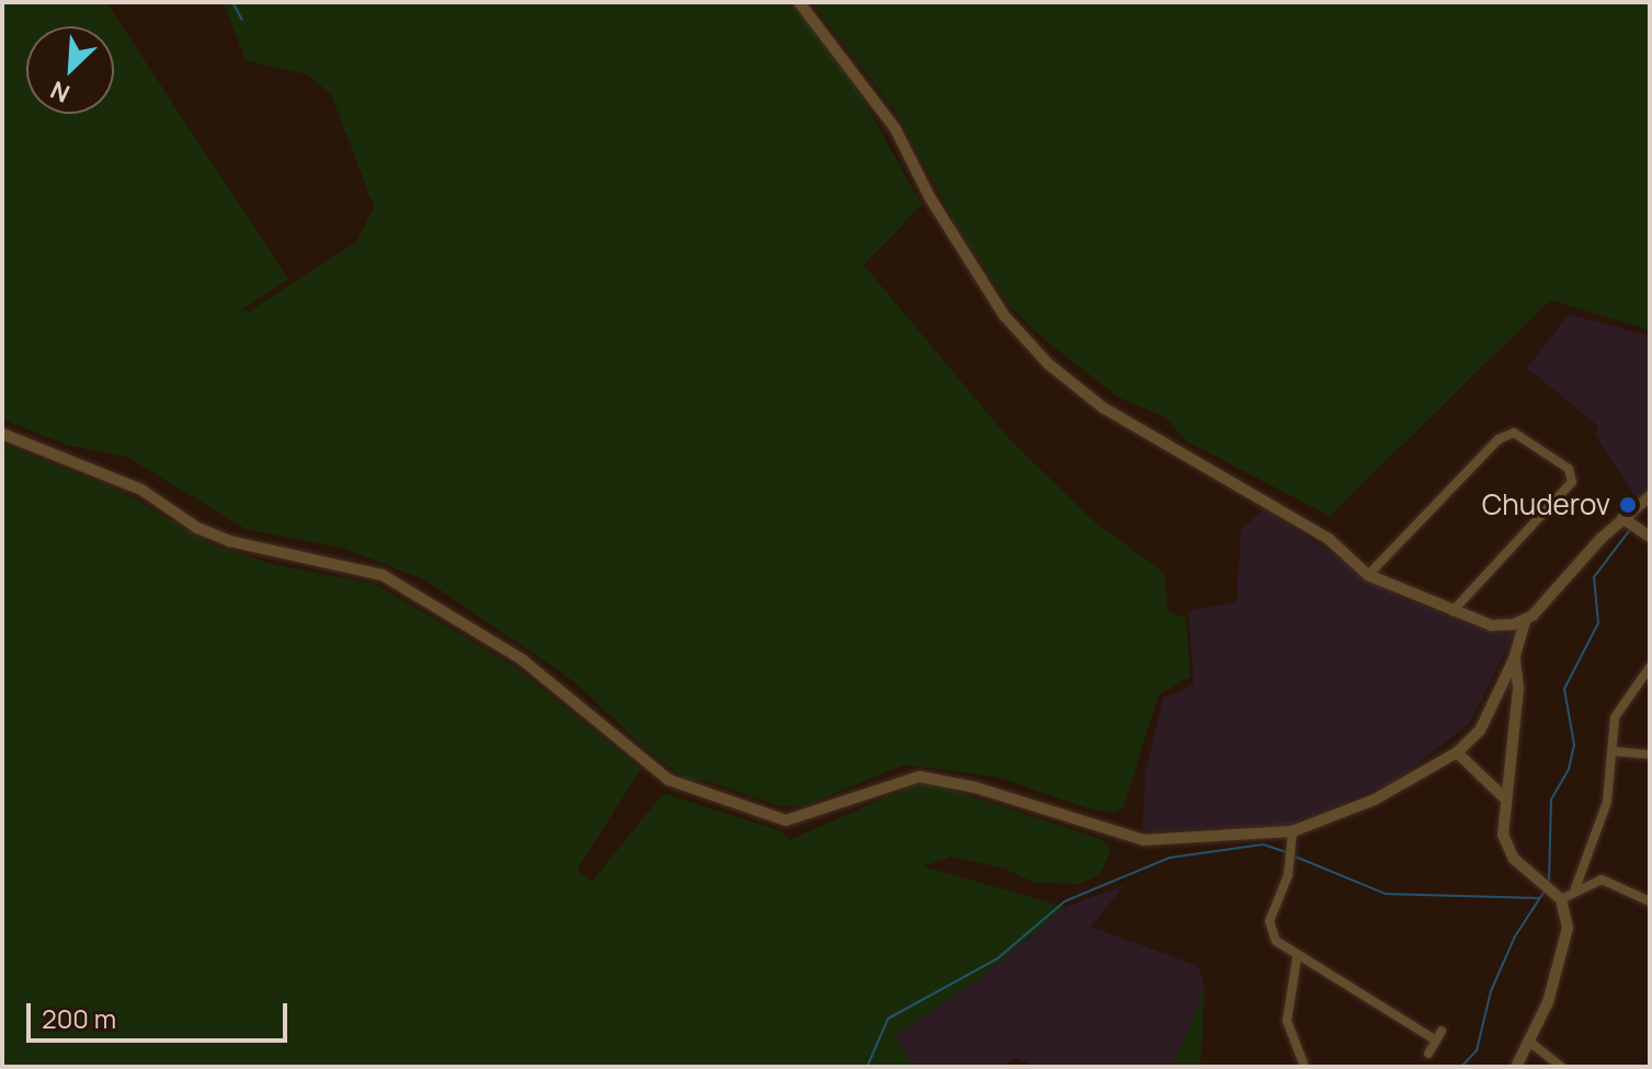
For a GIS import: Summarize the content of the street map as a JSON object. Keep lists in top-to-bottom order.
{
  "places": ["Chuderov"],
  "scale_bar": "200 m",
  "north": "bottom left"
}
